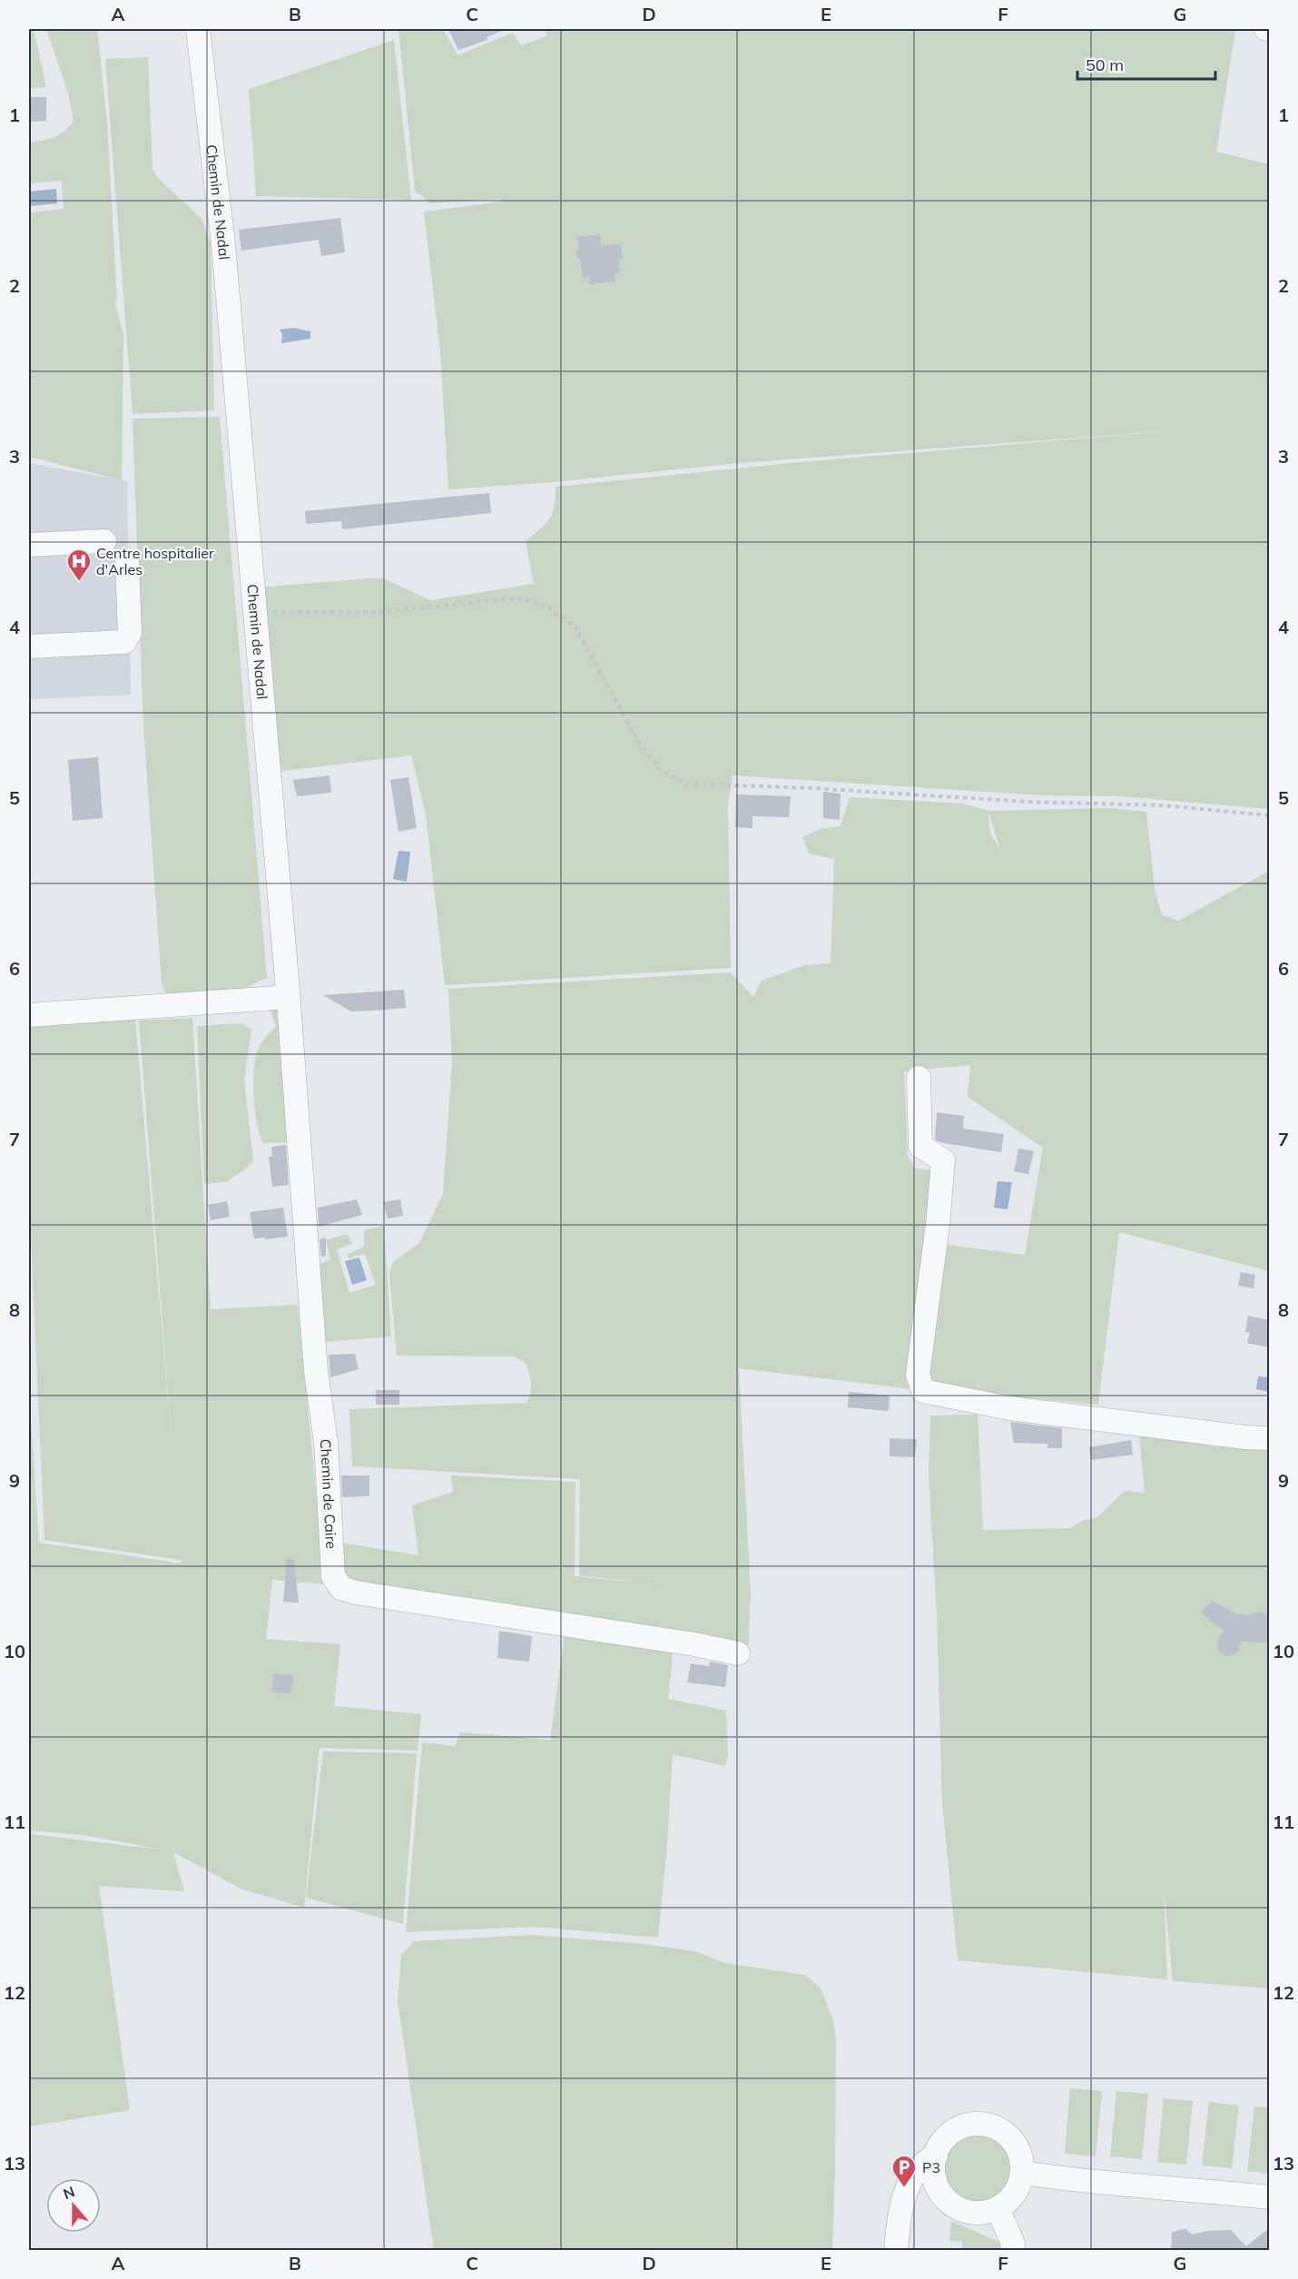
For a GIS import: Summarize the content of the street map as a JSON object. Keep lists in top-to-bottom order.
{
  "streets": {
    "street": ["Chemin de Nadal", "Chemin de Caire"]
  },
  "crossings": [
    ["Chemin de Nadal", "Chemin de Caire"]
  ],
  "places": {
    "hospital": ["Centre hospitalier d'Arles"],
    "parking": ["P3"]
  },
  "scale_bar": "50 m",
  "north": "top",
  "grid": {
    "columns": [
      "A",
      "B",
      "C",
      "D",
      "E",
      "F",
      "G"
    ],
    "rows": [
      "1",
      "2",
      "3",
      "4",
      "5",
      "6",
      "7",
      "8",
      "9",
      "10",
      "11",
      "12",
      "13"
    ]
  }
}
